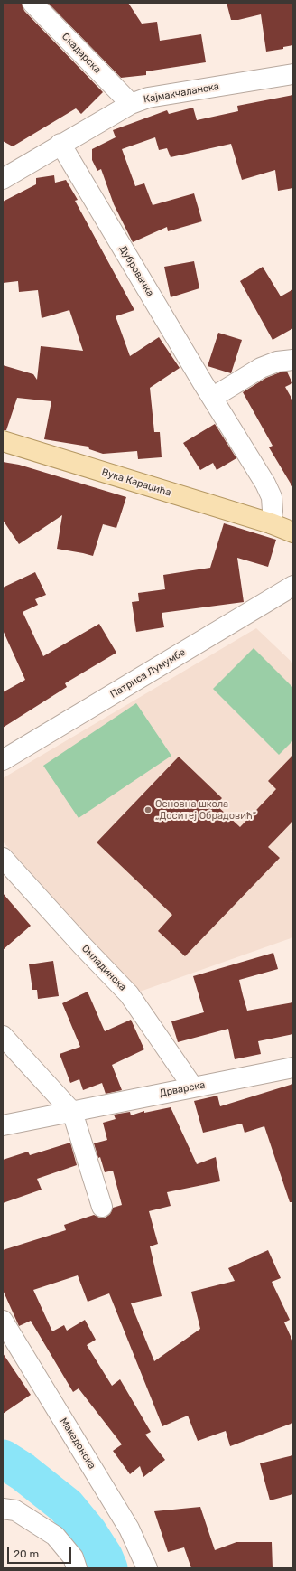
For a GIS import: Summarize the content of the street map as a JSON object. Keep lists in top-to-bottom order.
{
  "streets": {
    "main road": ["Вука Караџића"],
    "street": [
      "Скадарска",
      "Кајмакчаланска",
      "Дубровачка",
      "Патриса Лумумбе",
      "Омладинска",
      "Дрварска",
      "Македонска"
    ]
  },
  "crossings": [
    ["Скадарска", "Кајмакчаланска"],
    ["Кајмакчаланска", "Дубровачка"],
    ["Дубровачка", "Вука Караџића"],
    ["Омладинска", "Дрварска"]
  ],
  "places": ["Основна школа „Доситеј Обрадовић”"],
  "scale_bar": "20 m"
}
